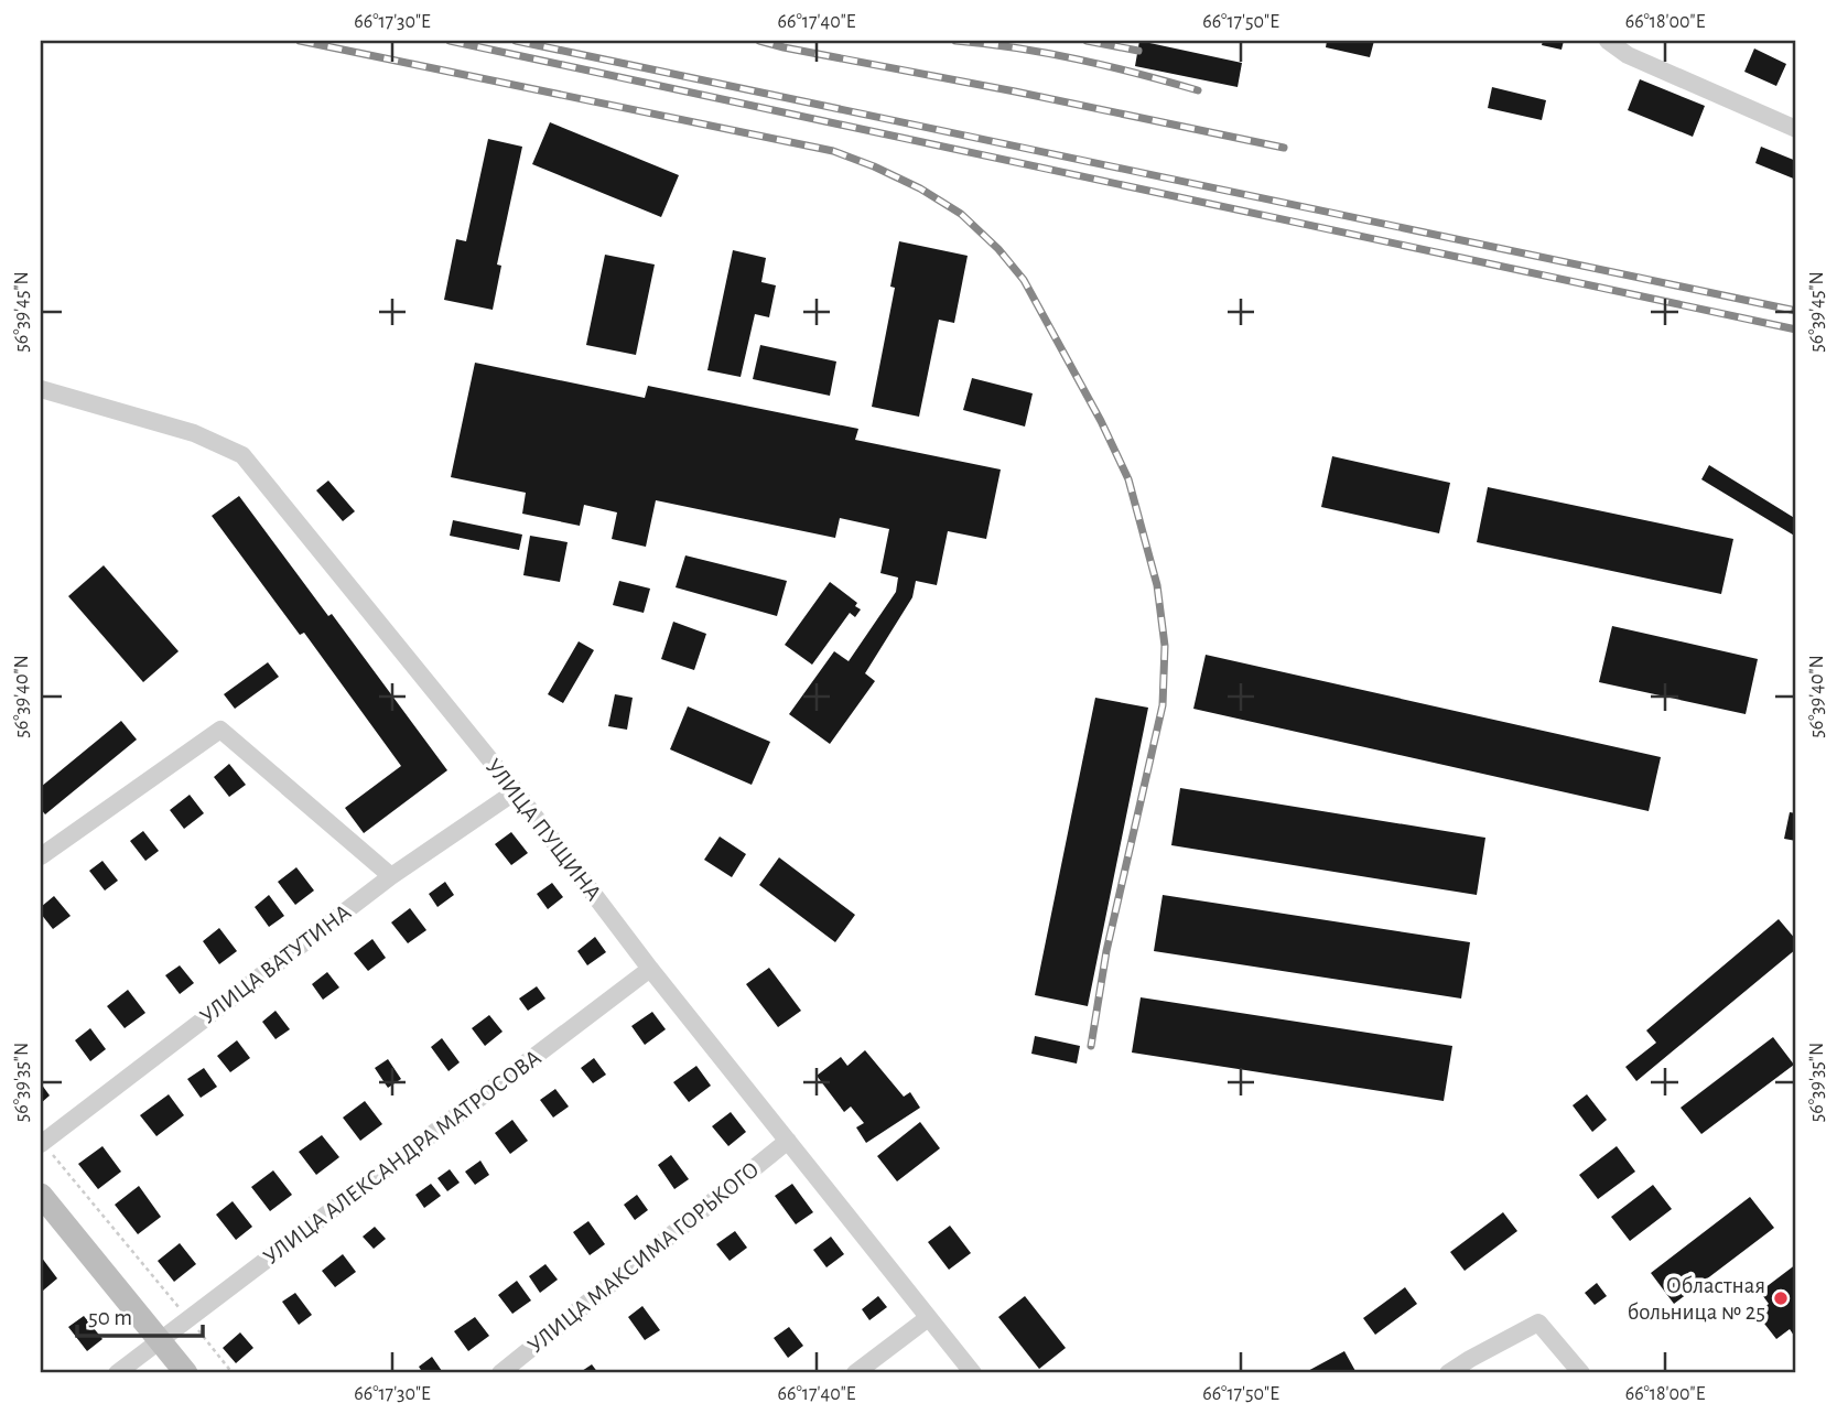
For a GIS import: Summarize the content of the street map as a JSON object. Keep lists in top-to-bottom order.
{
  "streets": {
    "street": [
      "УЛИЦА ПУЩИНА",
      "УЛИЦА ВАТУТИНА",
      "УЛИЦА АЛЕКСАНДРА МАТРОСОВА",
      "УЛИЦА МАКСИМА ГОРЬКОГО"
    ]
  },
  "crossings": [
    ["УЛИЦА ПУЩИНА", "УЛИЦА ВАТУТИНА"],
    ["УЛИЦА ПУЩИНА", "УЛИЦА АЛЕКСАНДРА МАТРОСОВА"],
    ["УЛИЦА ПУЩИНА", "УЛИЦА МАКСИМА ГОРЬКОГО"]
  ],
  "places": ["Областная больница № 25"],
  "scale_bar": "50 m",
  "coordinates": [
    "66°17'30\"E",
    "66°17'40\"E",
    "66°17'50\"E",
    "66°18'00\"E",
    "56°39'45\"N",
    "56°39'40\"N",
    "56°39'35\"N"
  ]
}
